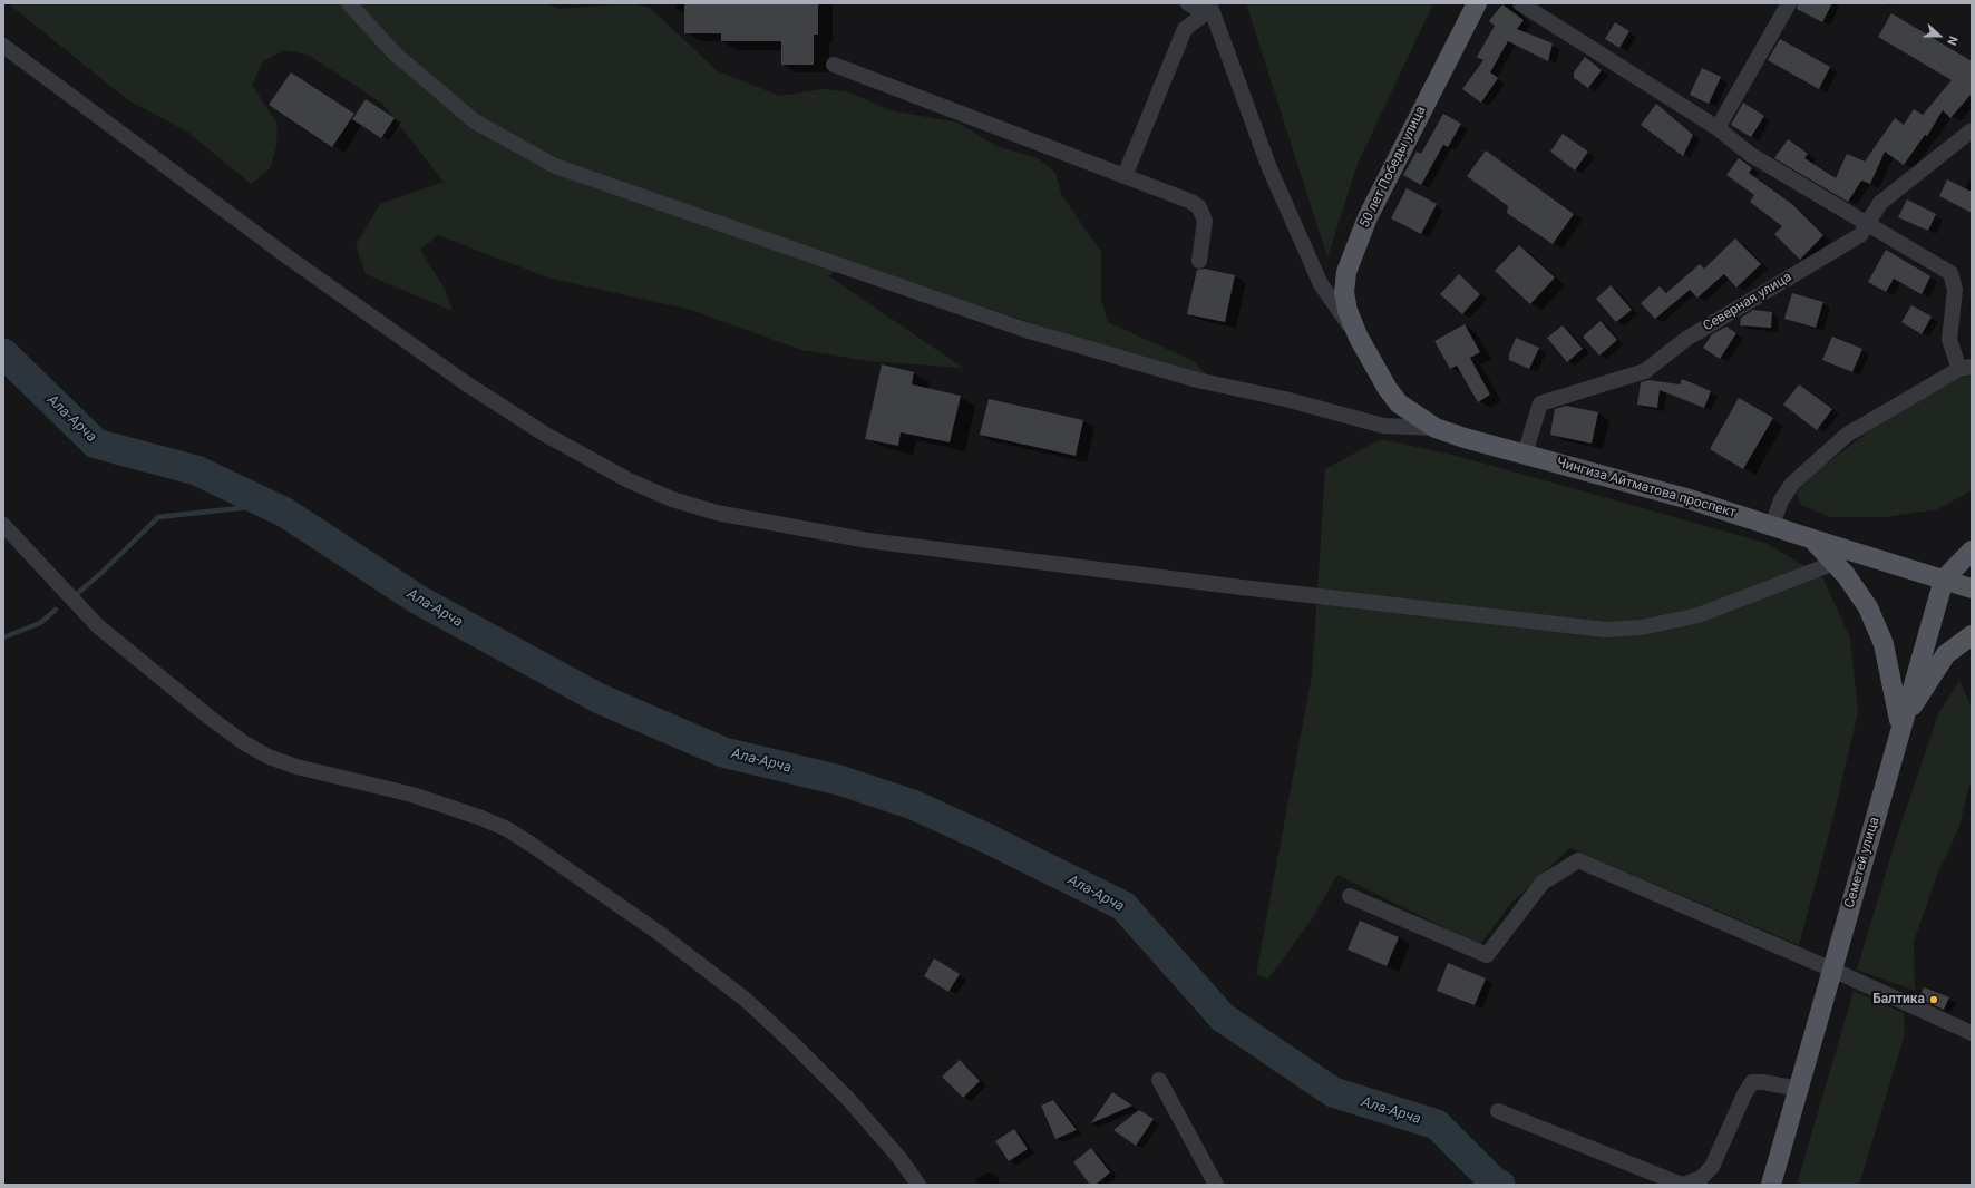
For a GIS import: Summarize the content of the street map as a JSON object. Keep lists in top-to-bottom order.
{
  "streets": {
    "main road": ["50 лет Победы улица", "Чингиза Айтматова проспект", "Семетей улица"],
    "street": ["Северная улица"]
  },
  "crossings": [
    ["50 лет Победы улица", "Чингиза Айтматова проспект"],
    ["Северная улица", "Чингиза Айтматова проспект"],
    ["Чингиза Айтматова проспект", "Семетей улица"]
  ],
  "water": ["Ала-Арча"],
  "places": ["Балтика"],
  "north": "right"
}
